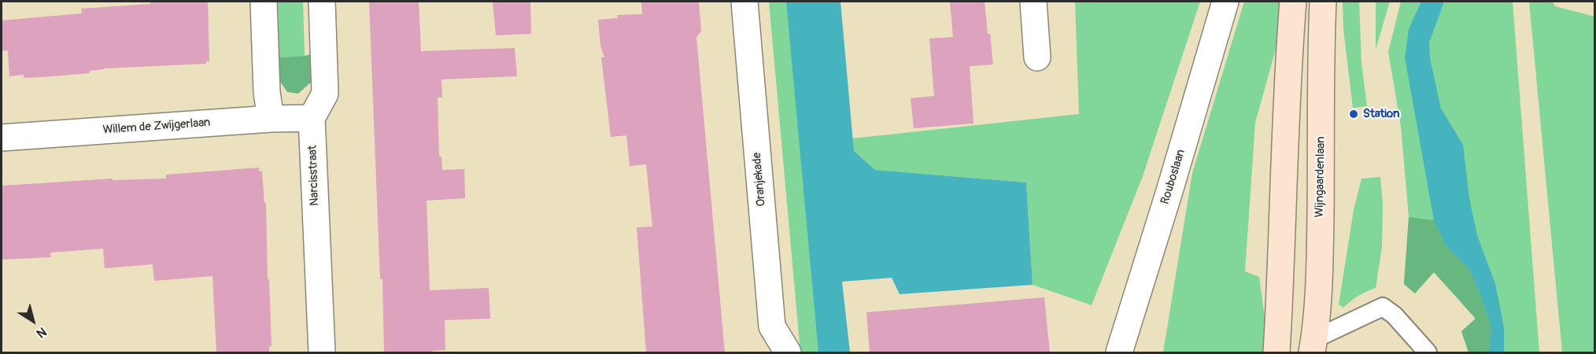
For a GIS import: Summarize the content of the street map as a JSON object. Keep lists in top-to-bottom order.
{
  "streets": {
    "main road": ["Wijngaardenlaan"],
    "street": [
      "Willem de Zwijgerlaan",
      "Narcisstraat",
      "Rouboslaan",
      "Oranjekade"
    ]
  },
  "crossings": [
    ["Willem de Zwijgerlaan", "Narcisstraat"]
  ],
  "places": ["Station"],
  "north": "bottom right"
}
